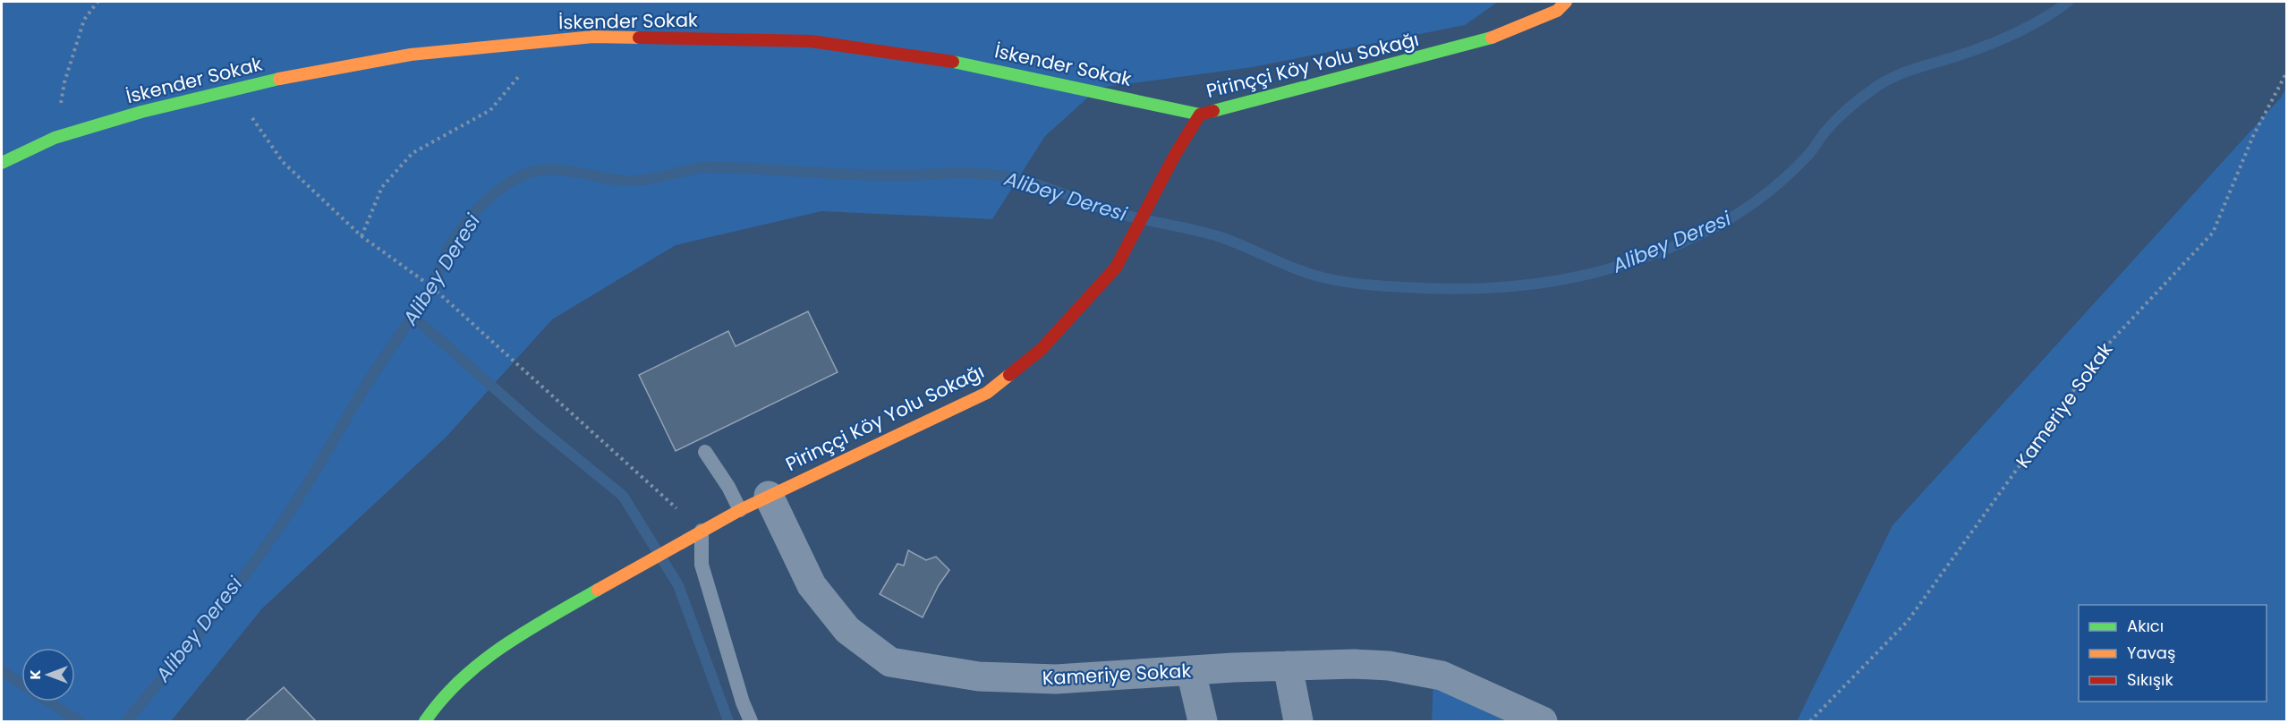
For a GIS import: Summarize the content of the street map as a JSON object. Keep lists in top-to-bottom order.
{
  "streets": {
    "main road": ["İskender Sokak", "Pirinççi Köy Yolu Sokağı"],
    "street": ["Kameriye Sokak"]
  },
  "crossings": [
    ["İskender Sokak", "Pirinççi Köy Yolu Sokağı"],
    ["Pirinççi Köy Yolu Sokağı", "Kameriye Sokak"]
  ],
  "water": ["Alibey Deresi"],
  "legend": ["Akıcı", "Yavaş", "Sıkışık"],
  "north": "left"
}
